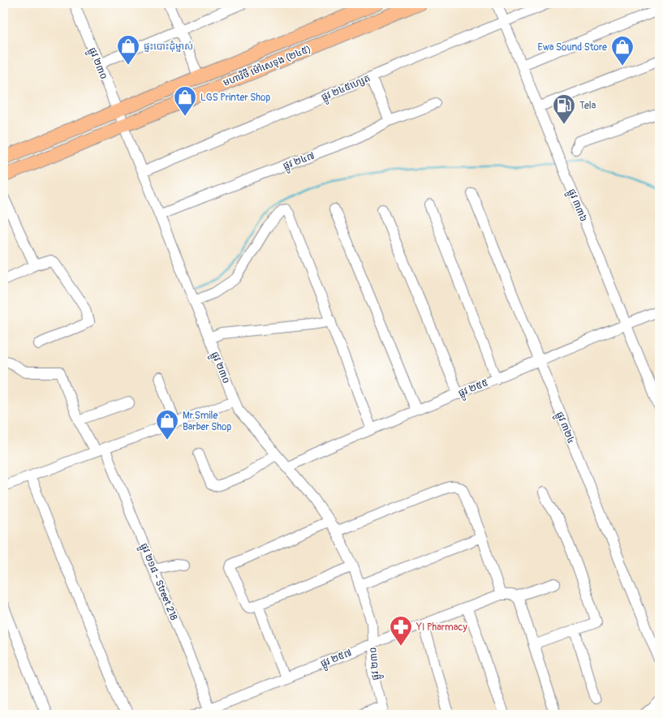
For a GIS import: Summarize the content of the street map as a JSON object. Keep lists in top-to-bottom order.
{
  "streets": {
    "main road": ["មហាវិថី ម៉ៅសេទុង (២៤៥)"],
    "street": [
      "ផ្លូវ ២៣០",
      "ផ្លូវ ២៤៥ហ្សេត",
      "ផ្លូវ ២៤៧",
      "ផ្លូវ ៣៣៦",
      "ផ្លូវ ២៥៥",
      "ផ្លូវ ៣២៤",
      "ផ្លូវ ២១៨ - Street 218",
      "ផ្លូវ ២៥៧"
    ]
  },
  "crossings": [
    ["ផ្លូវ ២៣០", "មហាវិថី ម៉ៅសេទុង (២៤៥)"],
    ["ផ្លូវ ២៣០", "ផ្លូវ ២៤៥ហ្សេត"],
    ["ផ្លូវ ២៣០", "ផ្លូវ ២៤៧"],
    ["ផ្លូវ ២៣០", "ផ្លូវ ២៥៥"],
    ["ផ្លូវ ២៣០", "ផ្លូវ ២៥៧"],
    ["ផ្លូវ ២៤៥ហ្សេត", "ផ្លូវ ៣៣៦"],
    ["ផ្លូវ ៣៣៦", "ផ្លូវ ២៥៥"],
    ["ផ្លូវ ២៥៥", "ផ្លូវ ៣២៤"],
    ["ផ្លូវ ២១៨ - Street 218", "ផ្លូវ ២៥៧"]
  ],
  "places": {
    "shop": [
      "ផ្ទះបោះដុំម្នាស់",
      "Ewa Sound Store",
      "LGS Printer Shop",
      "Mr.Smile Barber Shop"
    ],
    "fuel station": ["Tela"],
    "pharmacy": ["YI Pharmacy"]
  }
}
